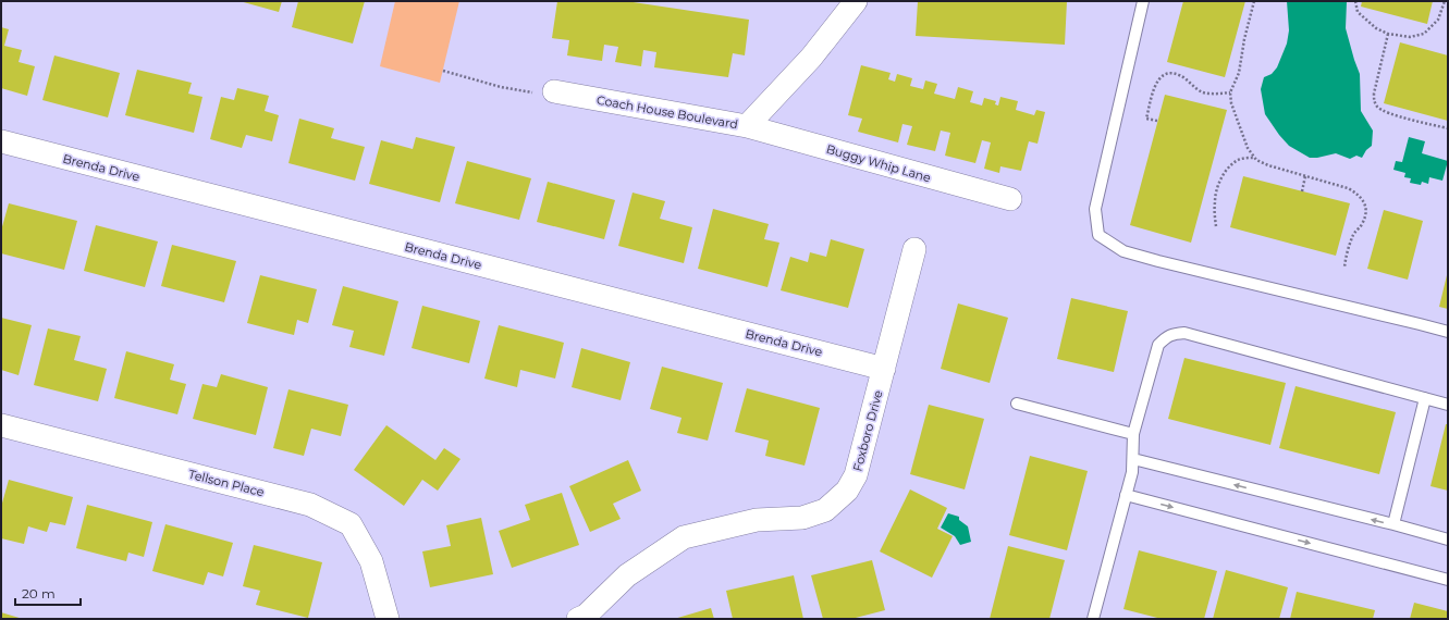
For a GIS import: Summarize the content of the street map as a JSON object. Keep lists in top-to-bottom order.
{
  "streets": {
    "street": [
      "Coach House Boulevard",
      "Buggy Whip Lane",
      "Brenda Drive",
      "Foxboro Drive",
      "Tellson Place"
    ]
  },
  "crossings": [
    ["Coach House Boulevard", "Buggy Whip Lane"],
    ["Brenda Drive", "Foxboro Drive"]
  ],
  "scale_bar": "20 m"
}
